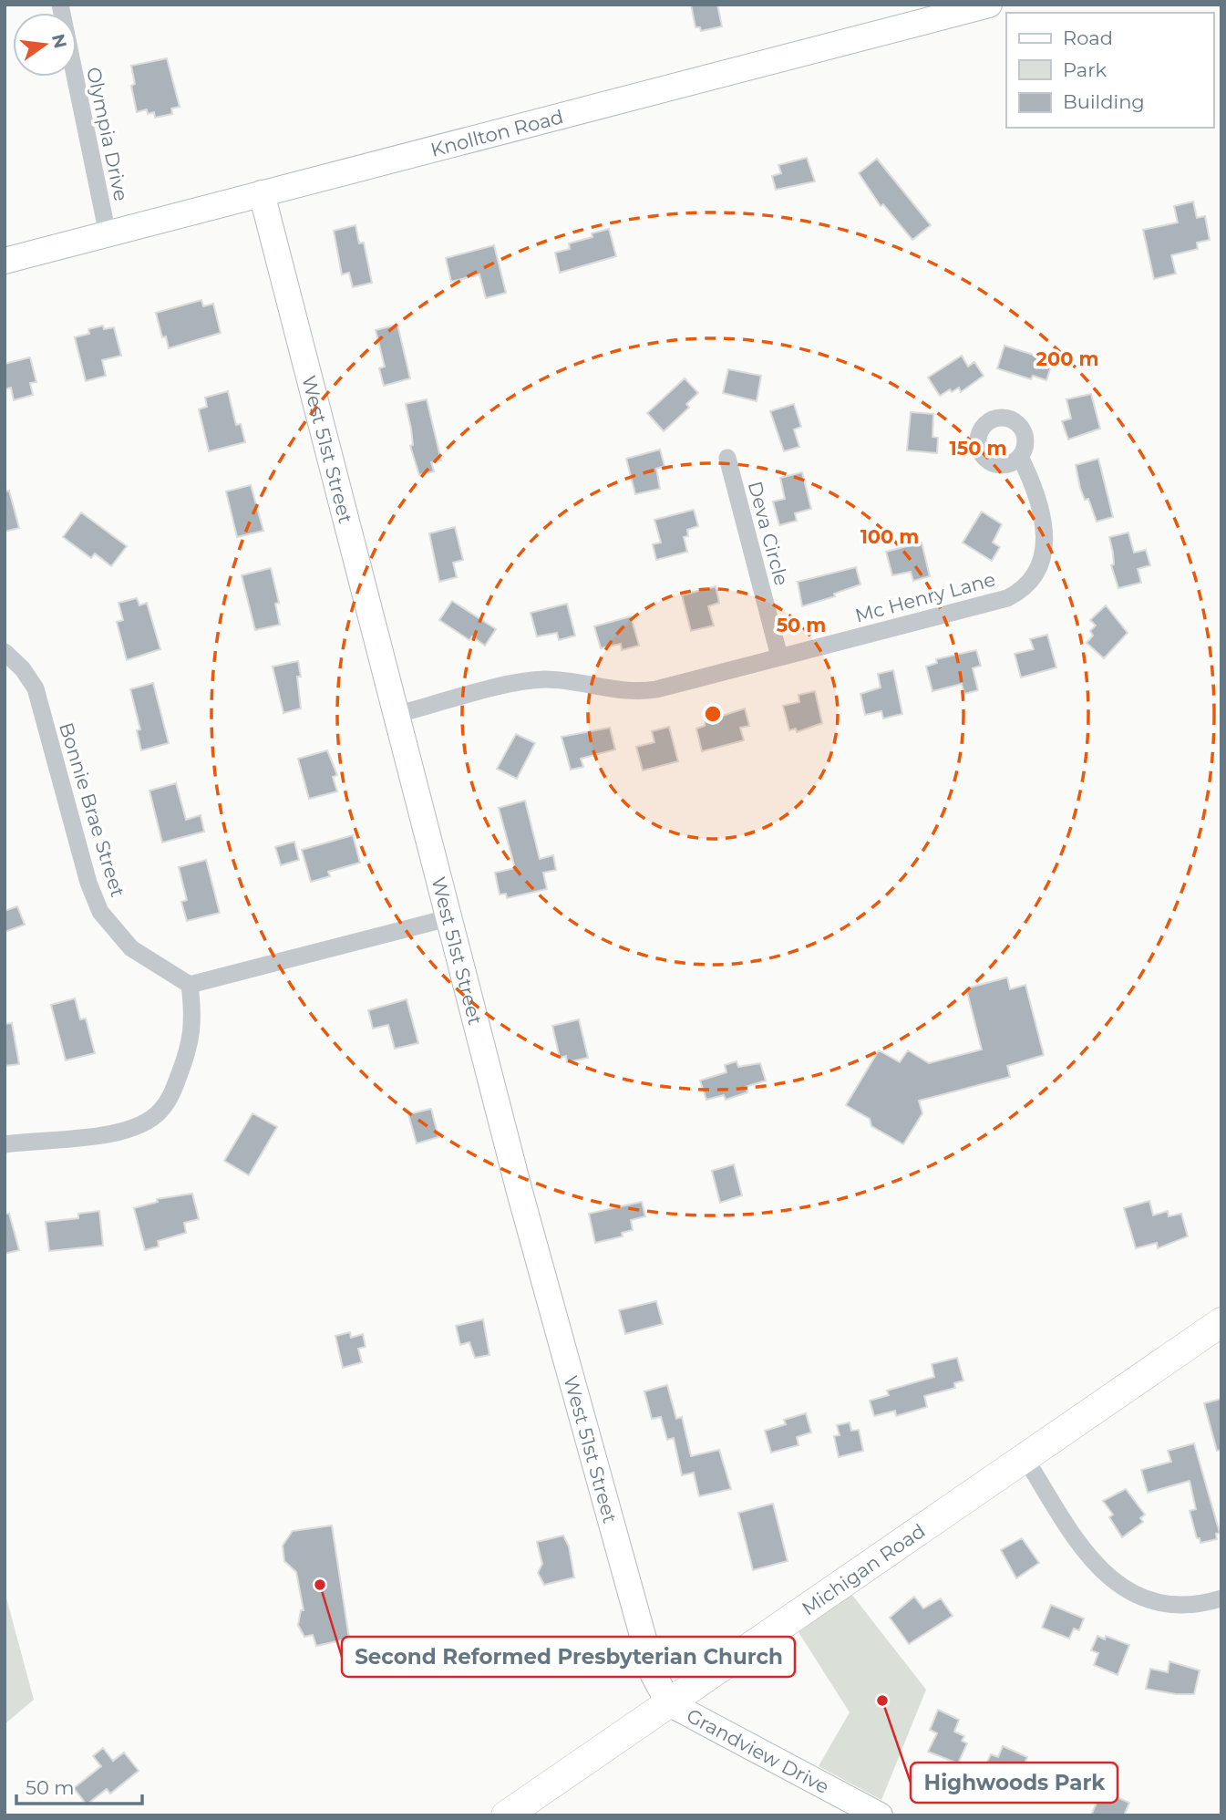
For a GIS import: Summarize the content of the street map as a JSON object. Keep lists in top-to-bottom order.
{
  "streets": {
    "main road": ["Michigan Road"],
    "street": [
      "Knollton Road",
      "Olympia Drive",
      "West 51st Street",
      "Deva Circle",
      "Mc Henry Lane",
      "Bonnie Brae Street",
      "Grandview Drive"
    ]
  },
  "crossings": [
    ["Knollton Road", "Olympia Drive"],
    ["Knollton Road", "West 51st Street"],
    ["West 51st Street", "Mc Henry Lane"],
    ["West 51st Street", "Michigan Road"],
    ["West 51st Street", "Grandview Drive"],
    ["Deva Circle", "Mc Henry Lane"],
    ["Michigan Road", "Grandview Drive"]
  ],
  "places": ["Second Reformed Presbyterian Church", "Highwoods Park"],
  "legend": ["Road", "Park", "Building"],
  "scale_bar": "50 m",
  "north": "right",
  "rings": [
    "200 m",
    "150 m",
    "100 m",
    "50 m"
  ]
}
